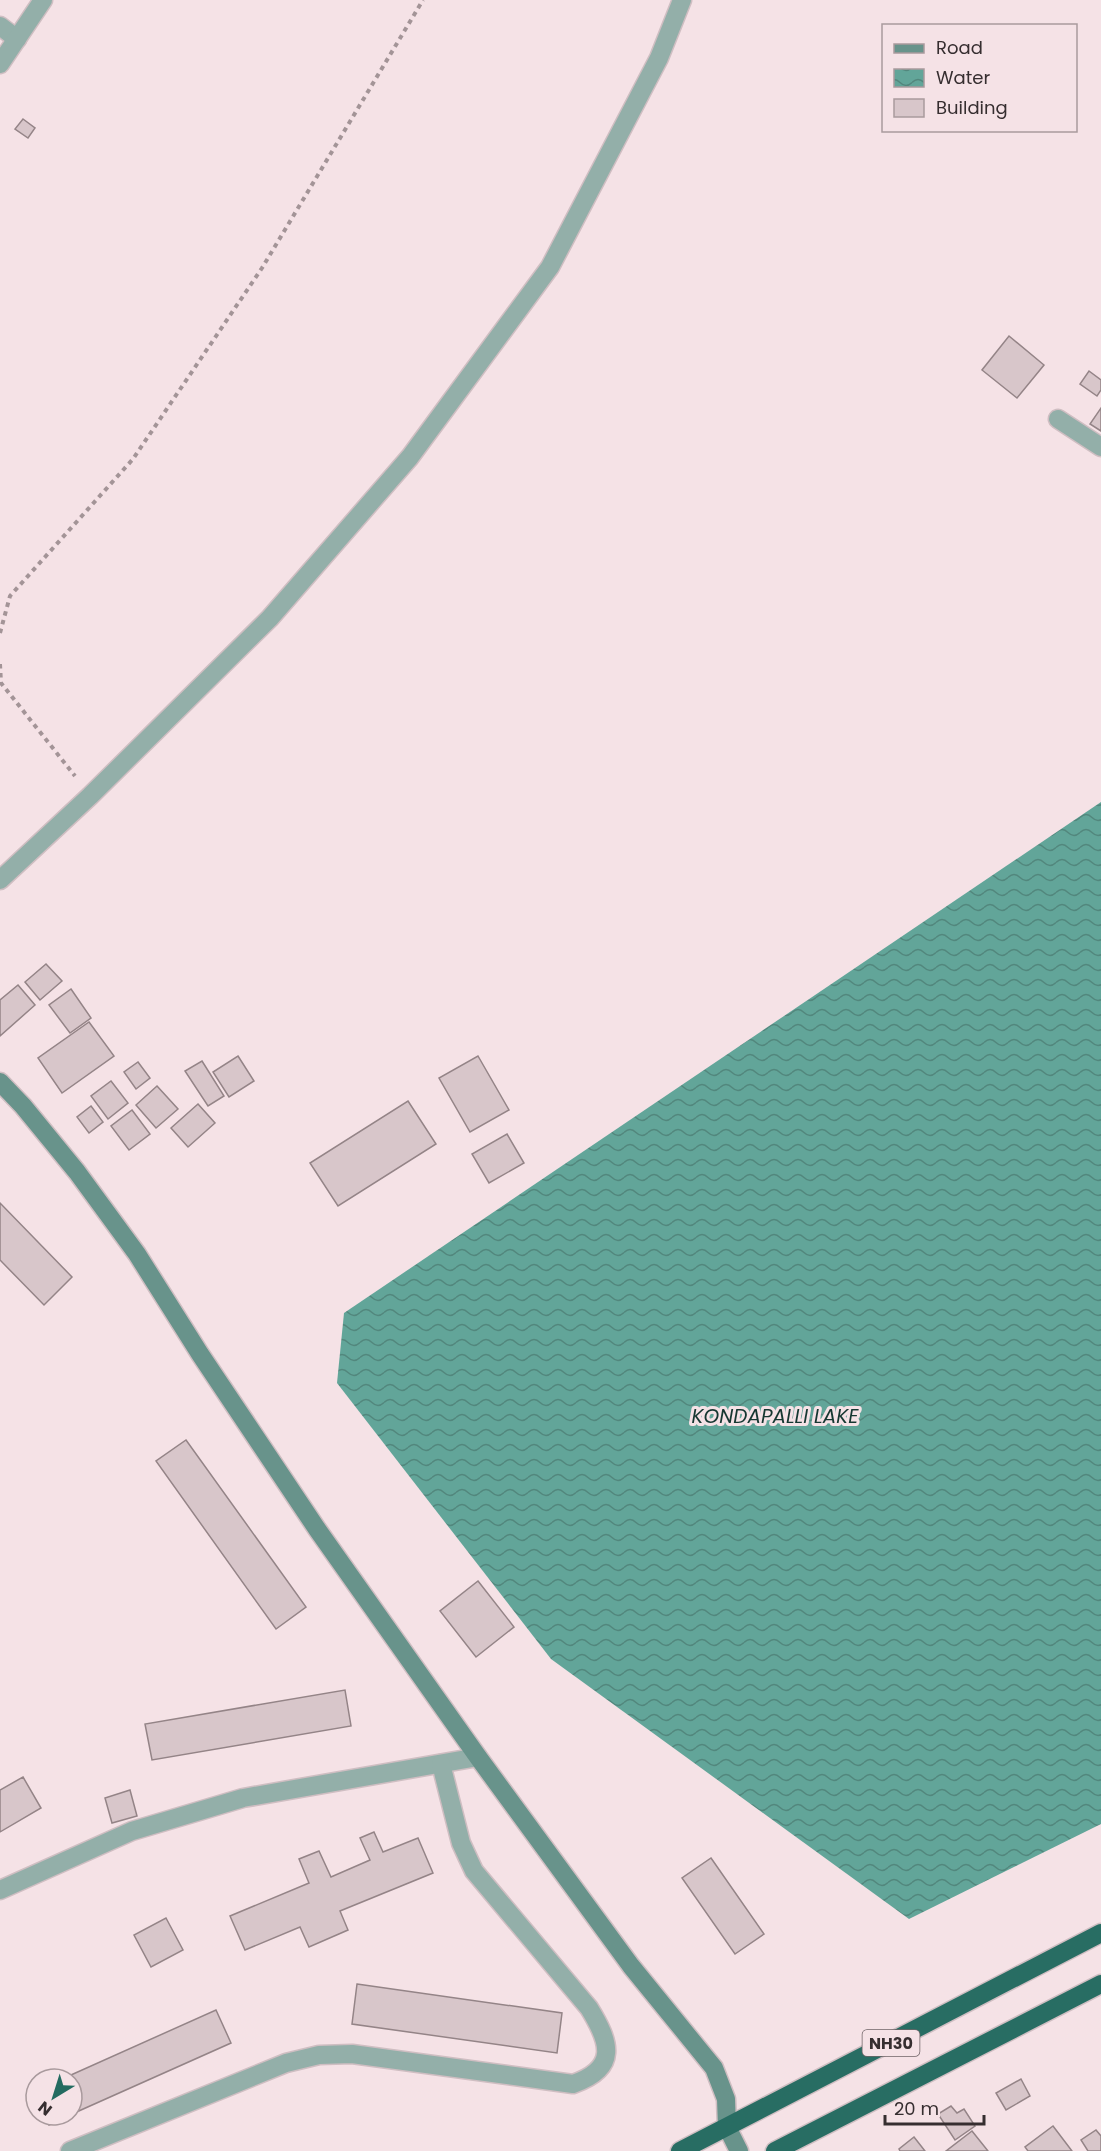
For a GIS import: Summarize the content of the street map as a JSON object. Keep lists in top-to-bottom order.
{
  "streets": {
    "highway": ["NH30"]
  },
  "water": ["KONDAPALLI LAKE"],
  "legend": ["Road", "Water", "Building"],
  "scale_bar": "20 m",
  "north": "bottom left"
}
